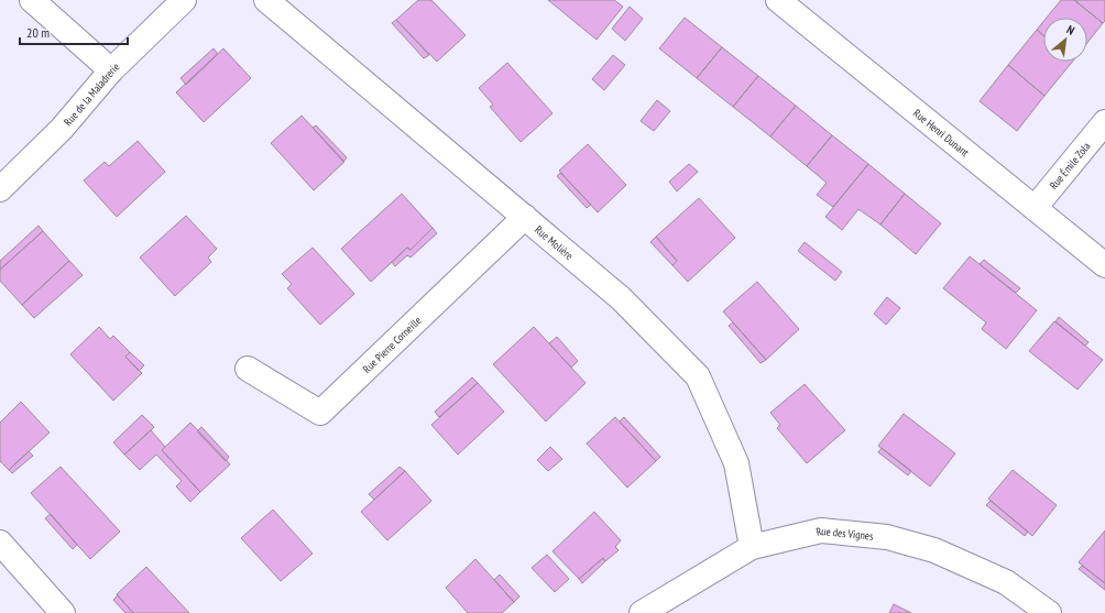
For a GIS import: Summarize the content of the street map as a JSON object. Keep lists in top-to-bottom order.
{
  "streets": {
    "street": [
      "Rue de la Maladrerie",
      "Rue Henri Dunant",
      "Rue Émile Zola",
      "Rue Molière",
      "Rue Pierre Corneille",
      "Rue des Vignes"
    ]
  },
  "crossings": [
    ["Rue Henri Dunant", "Rue Émile Zola"],
    ["Rue Molière", "Rue Pierre Corneille"],
    ["Rue Molière", "Rue des Vignes"]
  ],
  "scale_bar": "20 m",
  "north": "top right"
}
